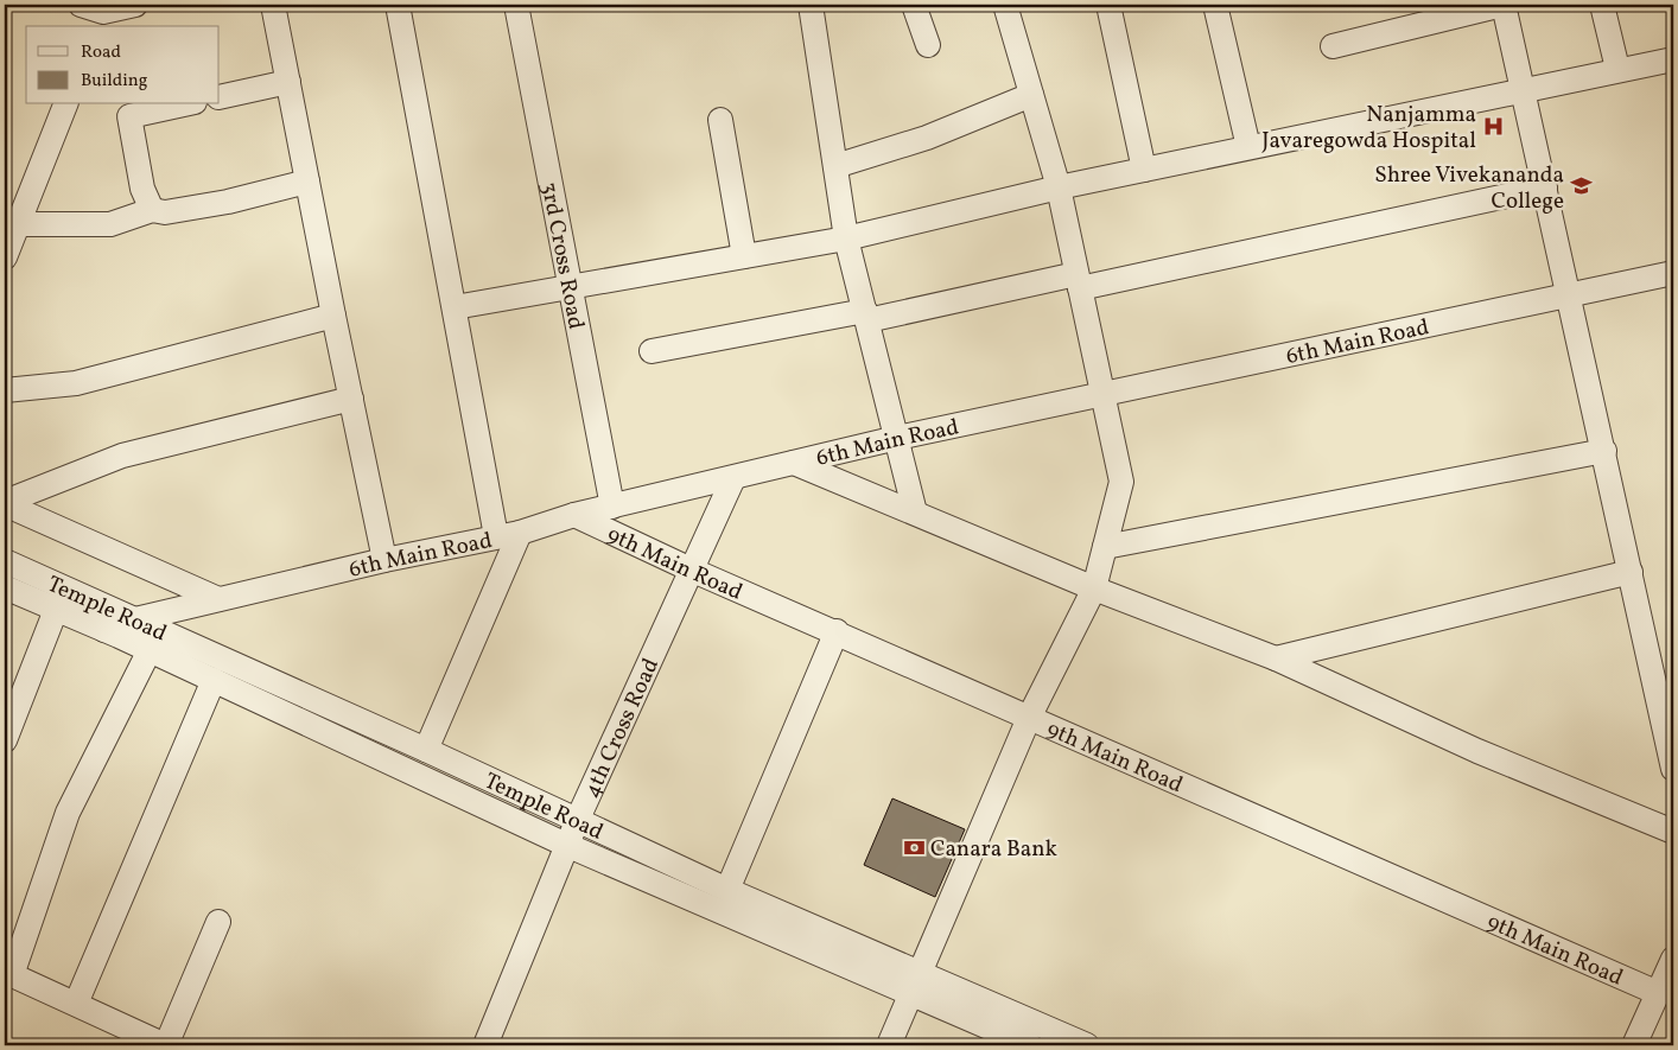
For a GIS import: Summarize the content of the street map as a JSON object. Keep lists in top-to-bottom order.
{
  "streets": {
    "street": [
      "3rd Cross Road",
      "6th Main Road",
      "9th Main Road",
      "Temple Road",
      "4th Cross Road"
    ]
  },
  "crossings": [
    ["3rd Cross Road", "6th Main Road"],
    ["6th Main Road", "9th Main Road"],
    ["6th Main Road", "Temple Road"],
    ["6th Main Road", "4th Cross Road"],
    ["9th Main Road", "4th Cross Road"],
    ["Temple Road", "4th Cross Road"]
  ],
  "places": {
    "hospital": ["Nanjamma Javaregowda Hospital"],
    "school or university": ["Shree Vivekananda College"],
    "bank": ["Canara Bank"]
  },
  "legend": ["Road", "Building"]
}
